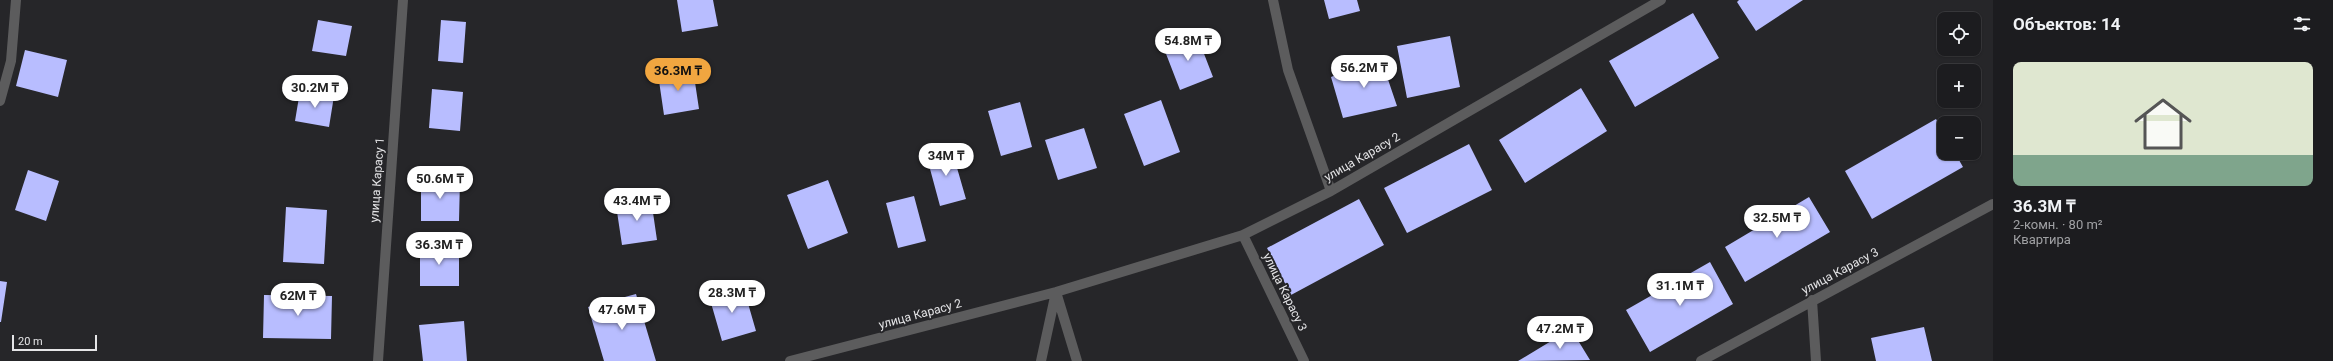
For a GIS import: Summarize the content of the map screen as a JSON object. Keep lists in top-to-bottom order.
{
  "streets": {
    "street": ["улица Карасу 2", "улица Карасу 1", "улица Карасу 3"]
  },
  "crossings": [
    ["улица Карасу 2", "улица Карасу 3"]
  ],
  "scale_bar": "20 m",
  "page": {
    "heading": "Объектов: 14",
    "map_buttons": ["+", "−"],
    "price": [
      "54.8M ₸",
      "56.2M ₸",
      "36.3M ₸",
      "30.2M ₸",
      "34M ₸",
      "50.6M ₸",
      "43.4M ₸",
      "32.5M ₸",
      "36.3M ₸",
      "31.1M ₸",
      "28.3M ₸",
      "62M ₸",
      "47.6M ₸",
      "47.2M ₸"
    ],
    "list": [
      {
        "name": "36.3M ₸",
        "note": "2-комн. · 80 m² · Квартира"
      }
    ],
    "scale": "20 m"
  }
}
